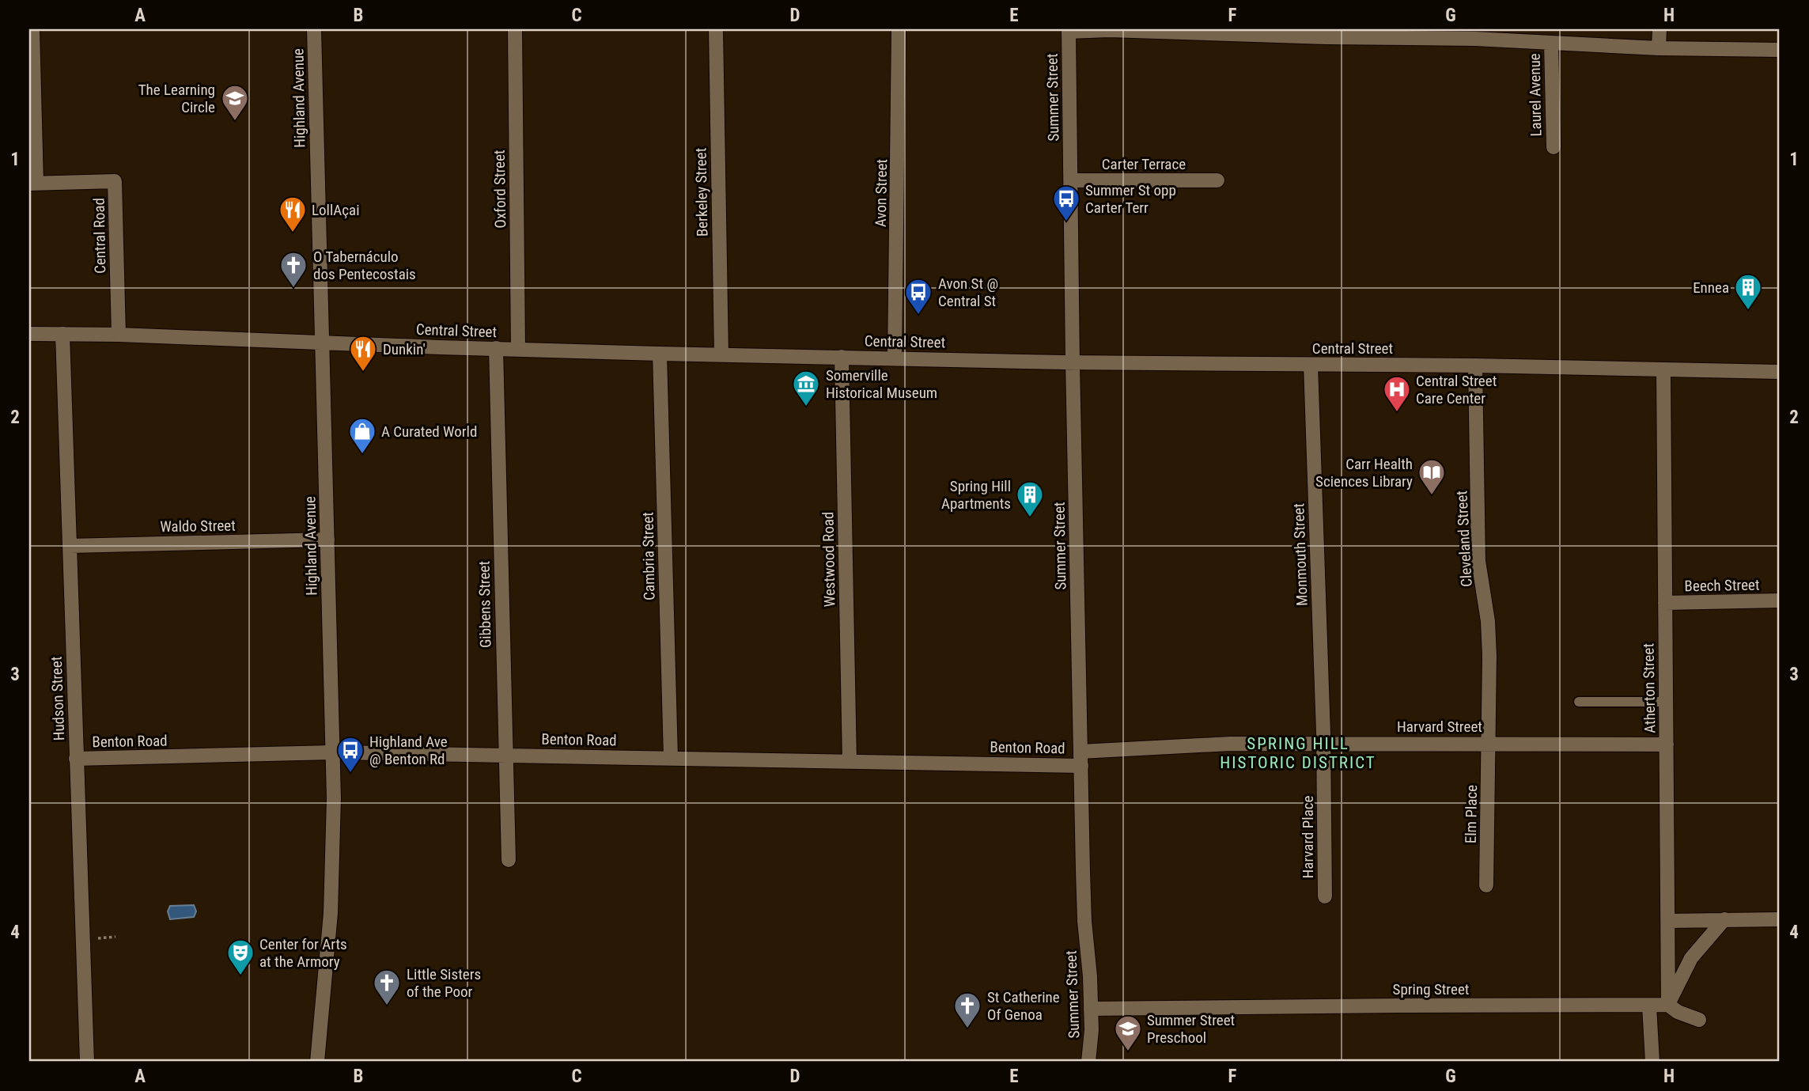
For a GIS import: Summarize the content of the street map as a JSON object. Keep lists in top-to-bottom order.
{
  "streets": {
    "street": [
      "Laurel Avenue",
      "Summer Street",
      "Highland Avenue",
      "Carter Terrace",
      "Oxford Street",
      "Berkeley Street",
      "Avon Street",
      "Central Road",
      "Central Street",
      "Waldo Street",
      "Cleveland Street",
      "Monmouth Street",
      "Cambria Street",
      "Westwood Road",
      "Beech Street",
      "Gibbens Street",
      "Atherton Street",
      "Hudson Street",
      "Harvard Street",
      "Benton Road",
      "Elm Place",
      "Harvard Place",
      "Spring Street"
    ]
  },
  "crossings": [
    ["Summer Street", "Carter Terrace"],
    ["Summer Street", "Central Street"],
    ["Summer Street", "Harvard Street"],
    ["Summer Street", "Benton Road"],
    ["Summer Street", "Spring Street"],
    ["Highland Avenue", "Central Street"],
    ["Highland Avenue", "Waldo Street"],
    ["Highland Avenue", "Benton Road"],
    ["Oxford Street", "Central Street"],
    ["Berkeley Street", "Central Street"],
    ["Avon Street", "Central Street"],
    ["Central Road", "Central Street"],
    ["Central Street", "Cleveland Street"],
    ["Central Street", "Monmouth Street"],
    ["Central Street", "Cambria Street"],
    ["Central Street", "Westwood Road"],
    ["Central Street", "Gibbens Street"],
    ["Central Street", "Atherton Street"],
    ["Central Street", "Hudson Street"],
    ["Waldo Street", "Hudson Street"],
    ["Cleveland Street", "Harvard Street"],
    ["Cleveland Street", "Elm Place"],
    ["Monmouth Street", "Harvard Street"],
    ["Monmouth Street", "Harvard Place"],
    ["Cambria Street", "Benton Road"],
    ["Westwood Road", "Benton Road"],
    ["Beech Street", "Atherton Street"],
    ["Gibbens Street", "Benton Road"],
    ["Atherton Street", "Harvard Street"],
    ["Atherton Street", "Spring Street"],
    ["Hudson Street", "Benton Road"],
    ["Harvard Street", "Benton Road"],
    ["Harvard Street", "Elm Place"],
    ["Harvard Street", "Harvard Place"]
  ],
  "districts": ["SPRING HILL HISTORIC DISTRICT"],
  "places": {
    "school or university": ["The Learning Circle", "Summer Street Preschool"],
    "bus stop": ["Summer St opp Carter Terr", "Avon St @ Central St", "Highland Ave @ Benton Rd"],
    "restaurant": ["LollAçai", "Dunkin'"],
    "church": ["O Tabernáculo dos Pentecostais", "Little Sisters of the Poor", "St Catherine Of Genoa"],
    "building": ["Ennea", "Spring Hill Apartments"],
    "museum": ["Somerville Historical Museum"],
    "hospital": ["Central Street Care Center"],
    "shop": ["A Curated World"],
    "library": ["Carr Health Sciences Library"],
    "theatre": ["Center for Arts at the Armory"]
  },
  "grid": {
    "columns": [
      "A",
      "B",
      "C",
      "D",
      "E",
      "F",
      "G",
      "H"
    ],
    "rows": [
      "1",
      "2",
      "3",
      "4"
    ]
  }
}
